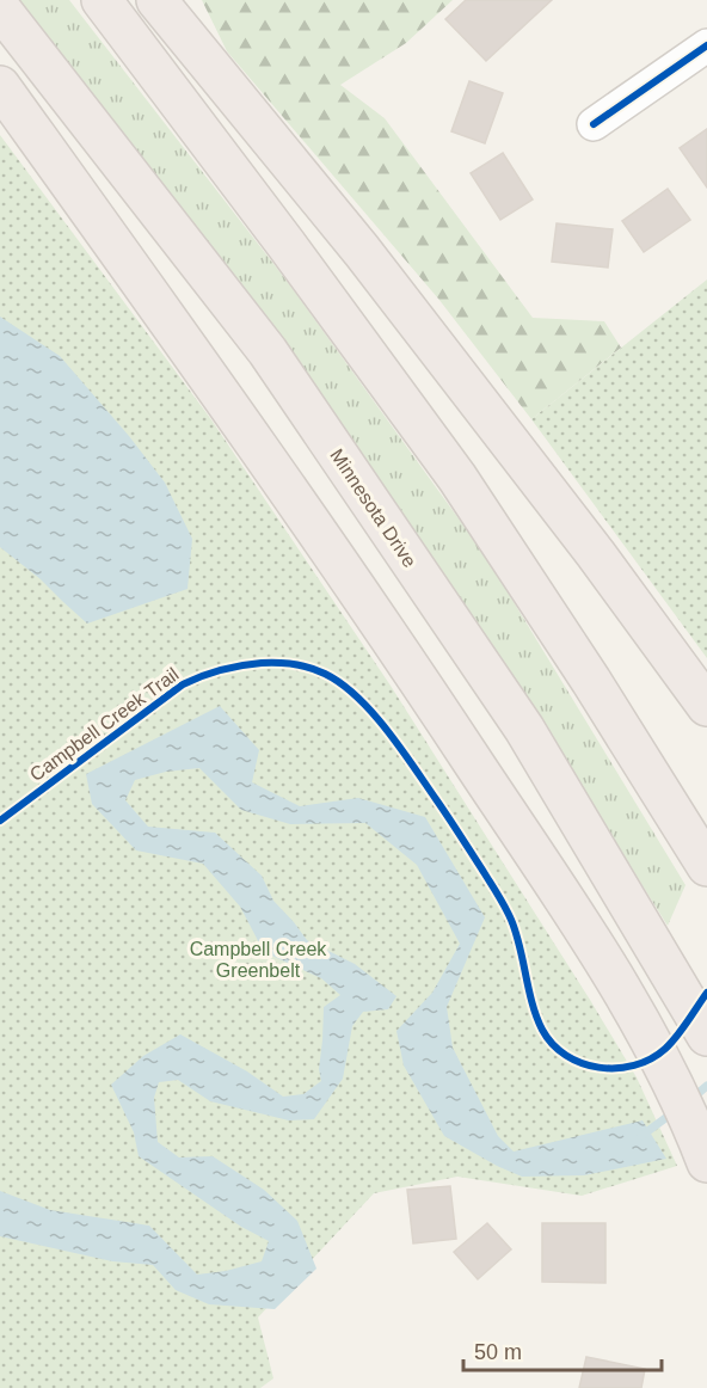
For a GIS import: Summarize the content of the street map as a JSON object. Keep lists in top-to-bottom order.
{
  "streets": {
    "highway": ["Minnesota Drive"],
    "cycle path": ["Campbell Creek Trail"]
  },
  "parks": ["Campbell Creek Greenbelt"],
  "scale_bar": "50 m"
}
